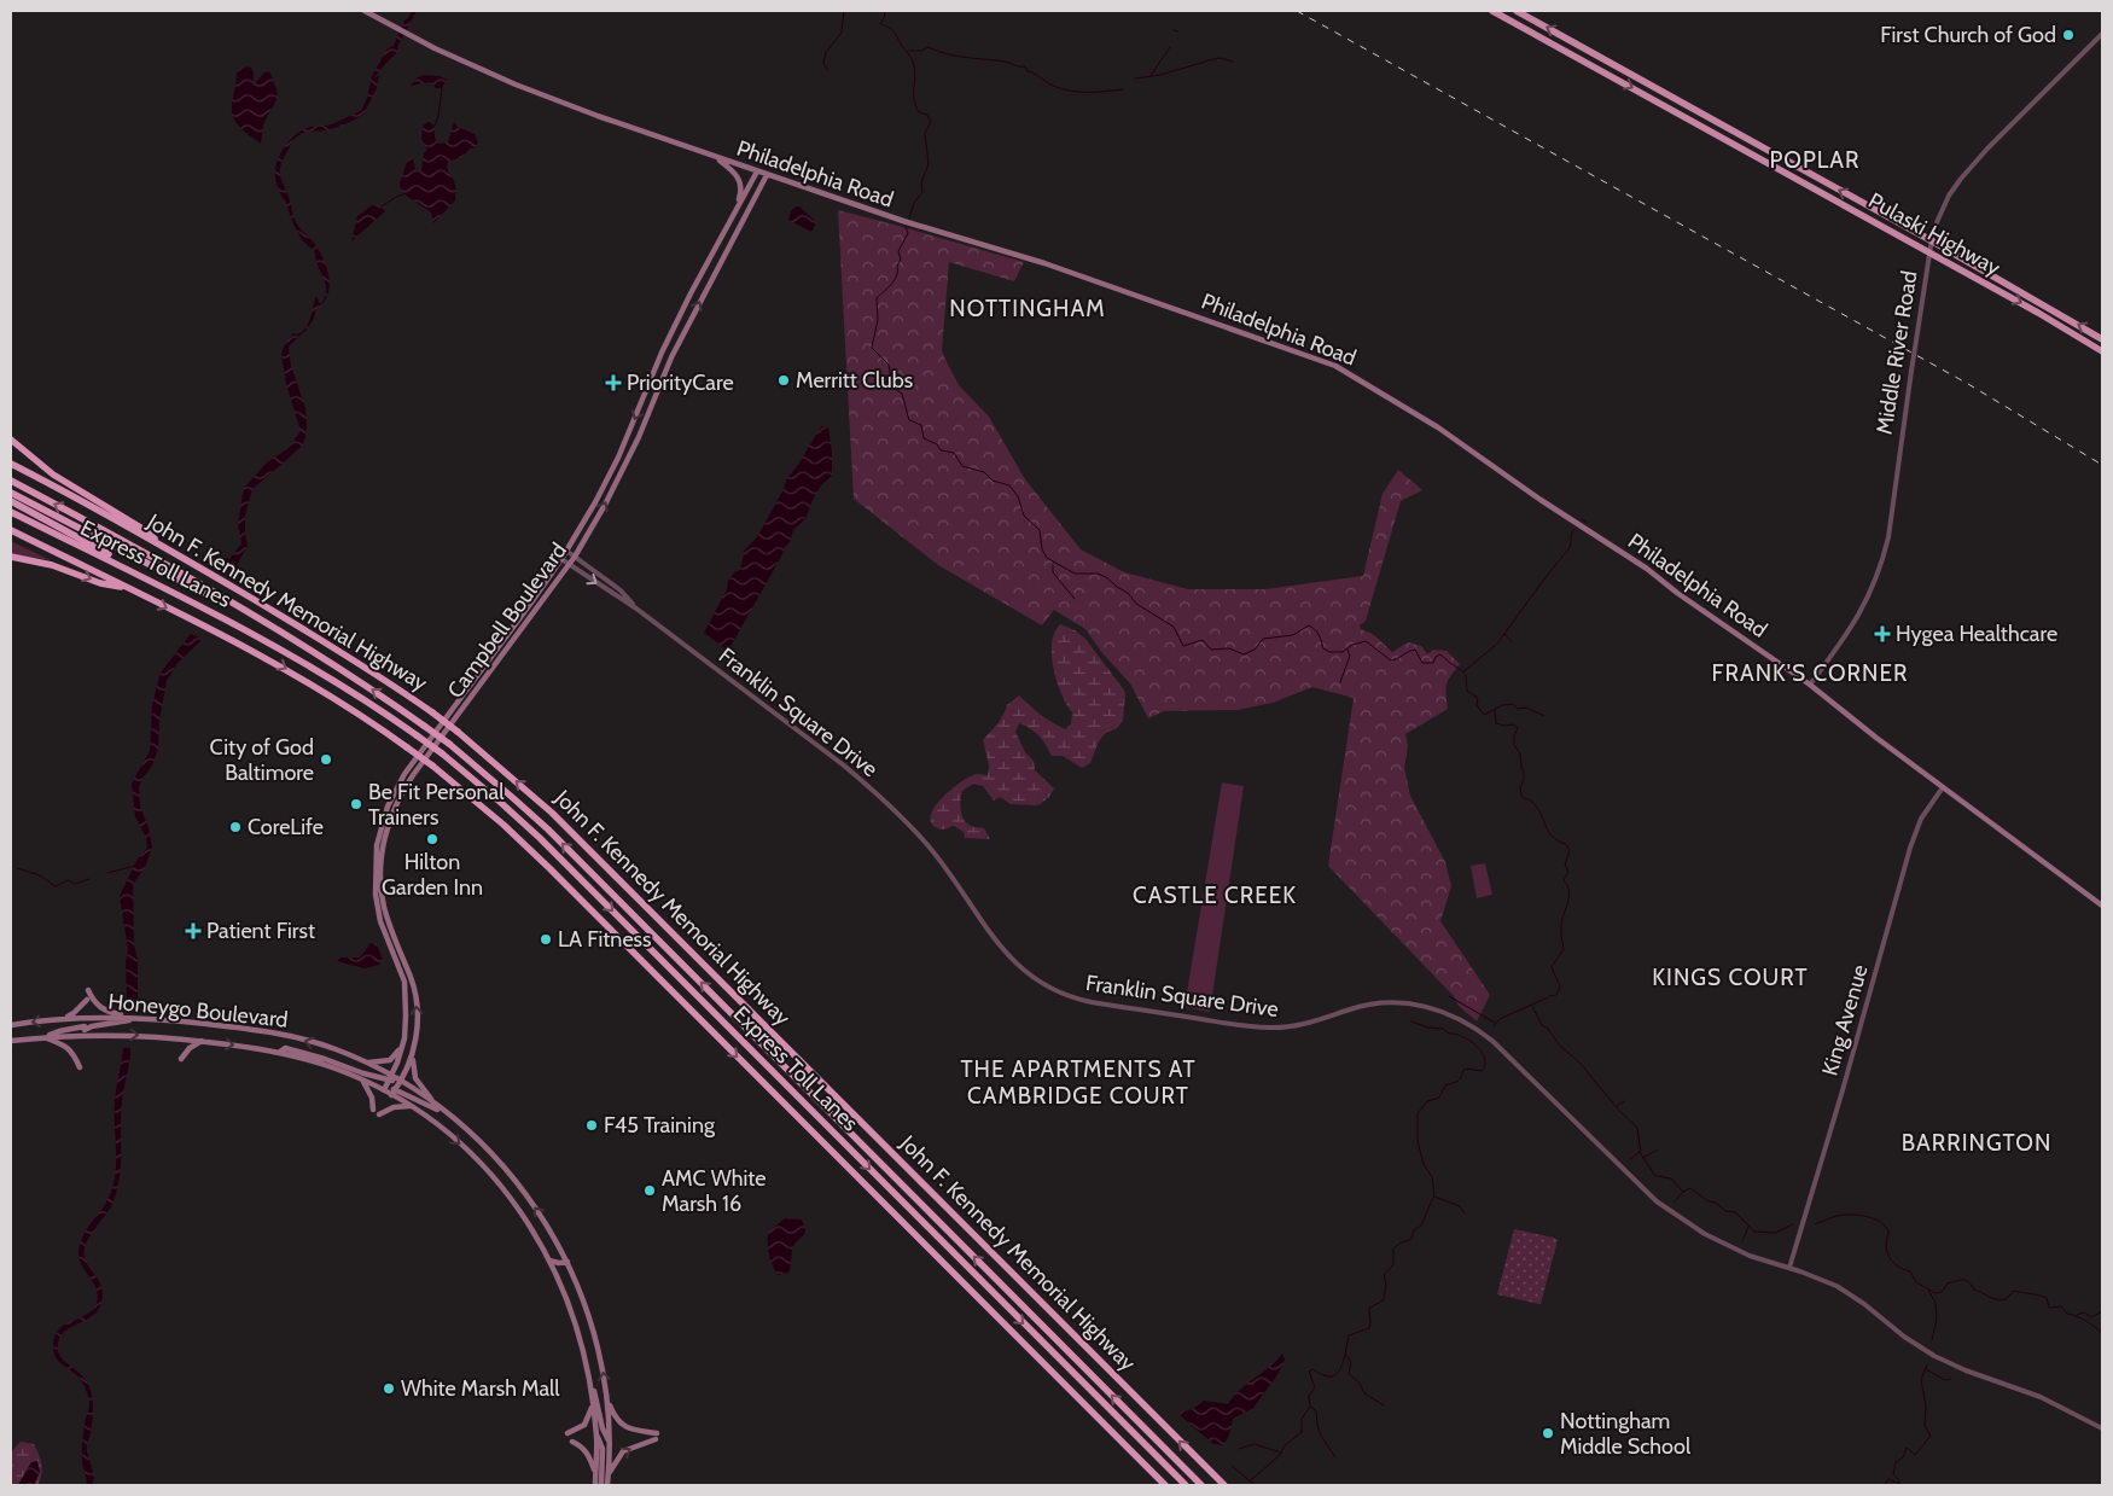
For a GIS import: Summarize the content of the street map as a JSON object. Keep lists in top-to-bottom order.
{
  "streets": {
    "highway": ["Pulaski Highway", "Express Toll Lanes", "John F. Kennedy Memorial Highway"],
    "main road": ["Philadelphia Road", "Campbell Boulevard", "Honeygo Boulevard"],
    "street": ["Middle River Road", "Franklin Square Drive", "King Avenue"]
  },
  "crossings": [
    ["Philadelphia Road", "Middle River Road"],
    ["Philadelphia Road", "Campbell Boulevard"],
    ["Philadelphia Road", "King Avenue"],
    ["Pulaski Highway", "Middle River Road"],
    ["Campbell Boulevard", "Franklin Square Drive"],
    ["Campbell Boulevard", "Honeygo Boulevard"],
    ["Franklin Square Drive", "King Avenue"]
  ],
  "districts": [
    "POPLAR",
    "NOTTINGHAM",
    "FRANK'S CORNER",
    "CASTLE CREEK",
    "KINGS COURT",
    "THE APARTMENTS AT CAMBRIDGE COURT",
    "BARRINGTON"
  ],
  "places": {
    "other": [
      "First Church of God",
      "Merritt Clubs",
      "City of God Baltimore",
      "Be Fit Personal Trainers",
      "CoreLife",
      "Hilton Garden Inn",
      "LA Fitness",
      "F45 Training",
      "AMC White Marsh 16",
      "White Marsh Mall",
      "Nottingham Middle School"
    ],
    "health": ["PriorityCare", "Hygea Healthcare", "Patient First"]
  }
}
